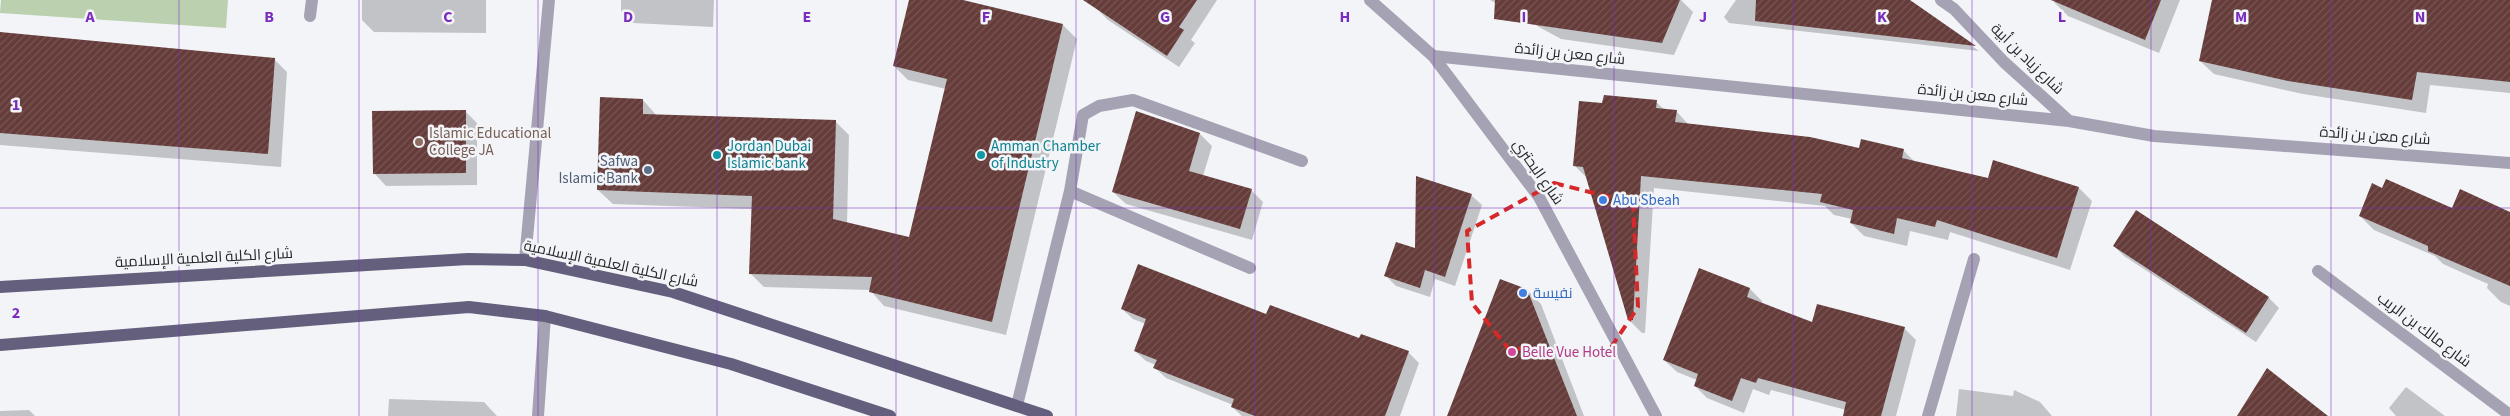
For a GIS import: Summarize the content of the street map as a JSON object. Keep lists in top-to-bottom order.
{
  "streets": {
    "main road": ["شارع الكلية العلمية الإسلامية"],
    "street": [
      "شارع معن بن زائدة",
      "شارع زياد بن أبية",
      "شارع البحتري",
      "شارع مالك بن الريب"
    ]
  },
  "crossings": [
    ["شارع معن بن زائدة", "شارع زياد بن أبية"],
    ["شارع معن بن زائدة", "شارع البحتري"]
  ],
  "places": [
    "Islamic Educational College JA",
    "Jordan Dubai Islamic bank",
    "Amman Chamber of Industry",
    "Safwa Islamic Bank",
    "Abu Sbeah",
    "نفيسة",
    "Belle Vue Hotel"
  ],
  "grid": {
    "columns": [
      "A",
      "B",
      "C",
      "D",
      "E",
      "F",
      "G",
      "H",
      "I",
      "J",
      "K",
      "L",
      "M",
      "N"
    ],
    "rows": ["1", "2"]
  }
}
